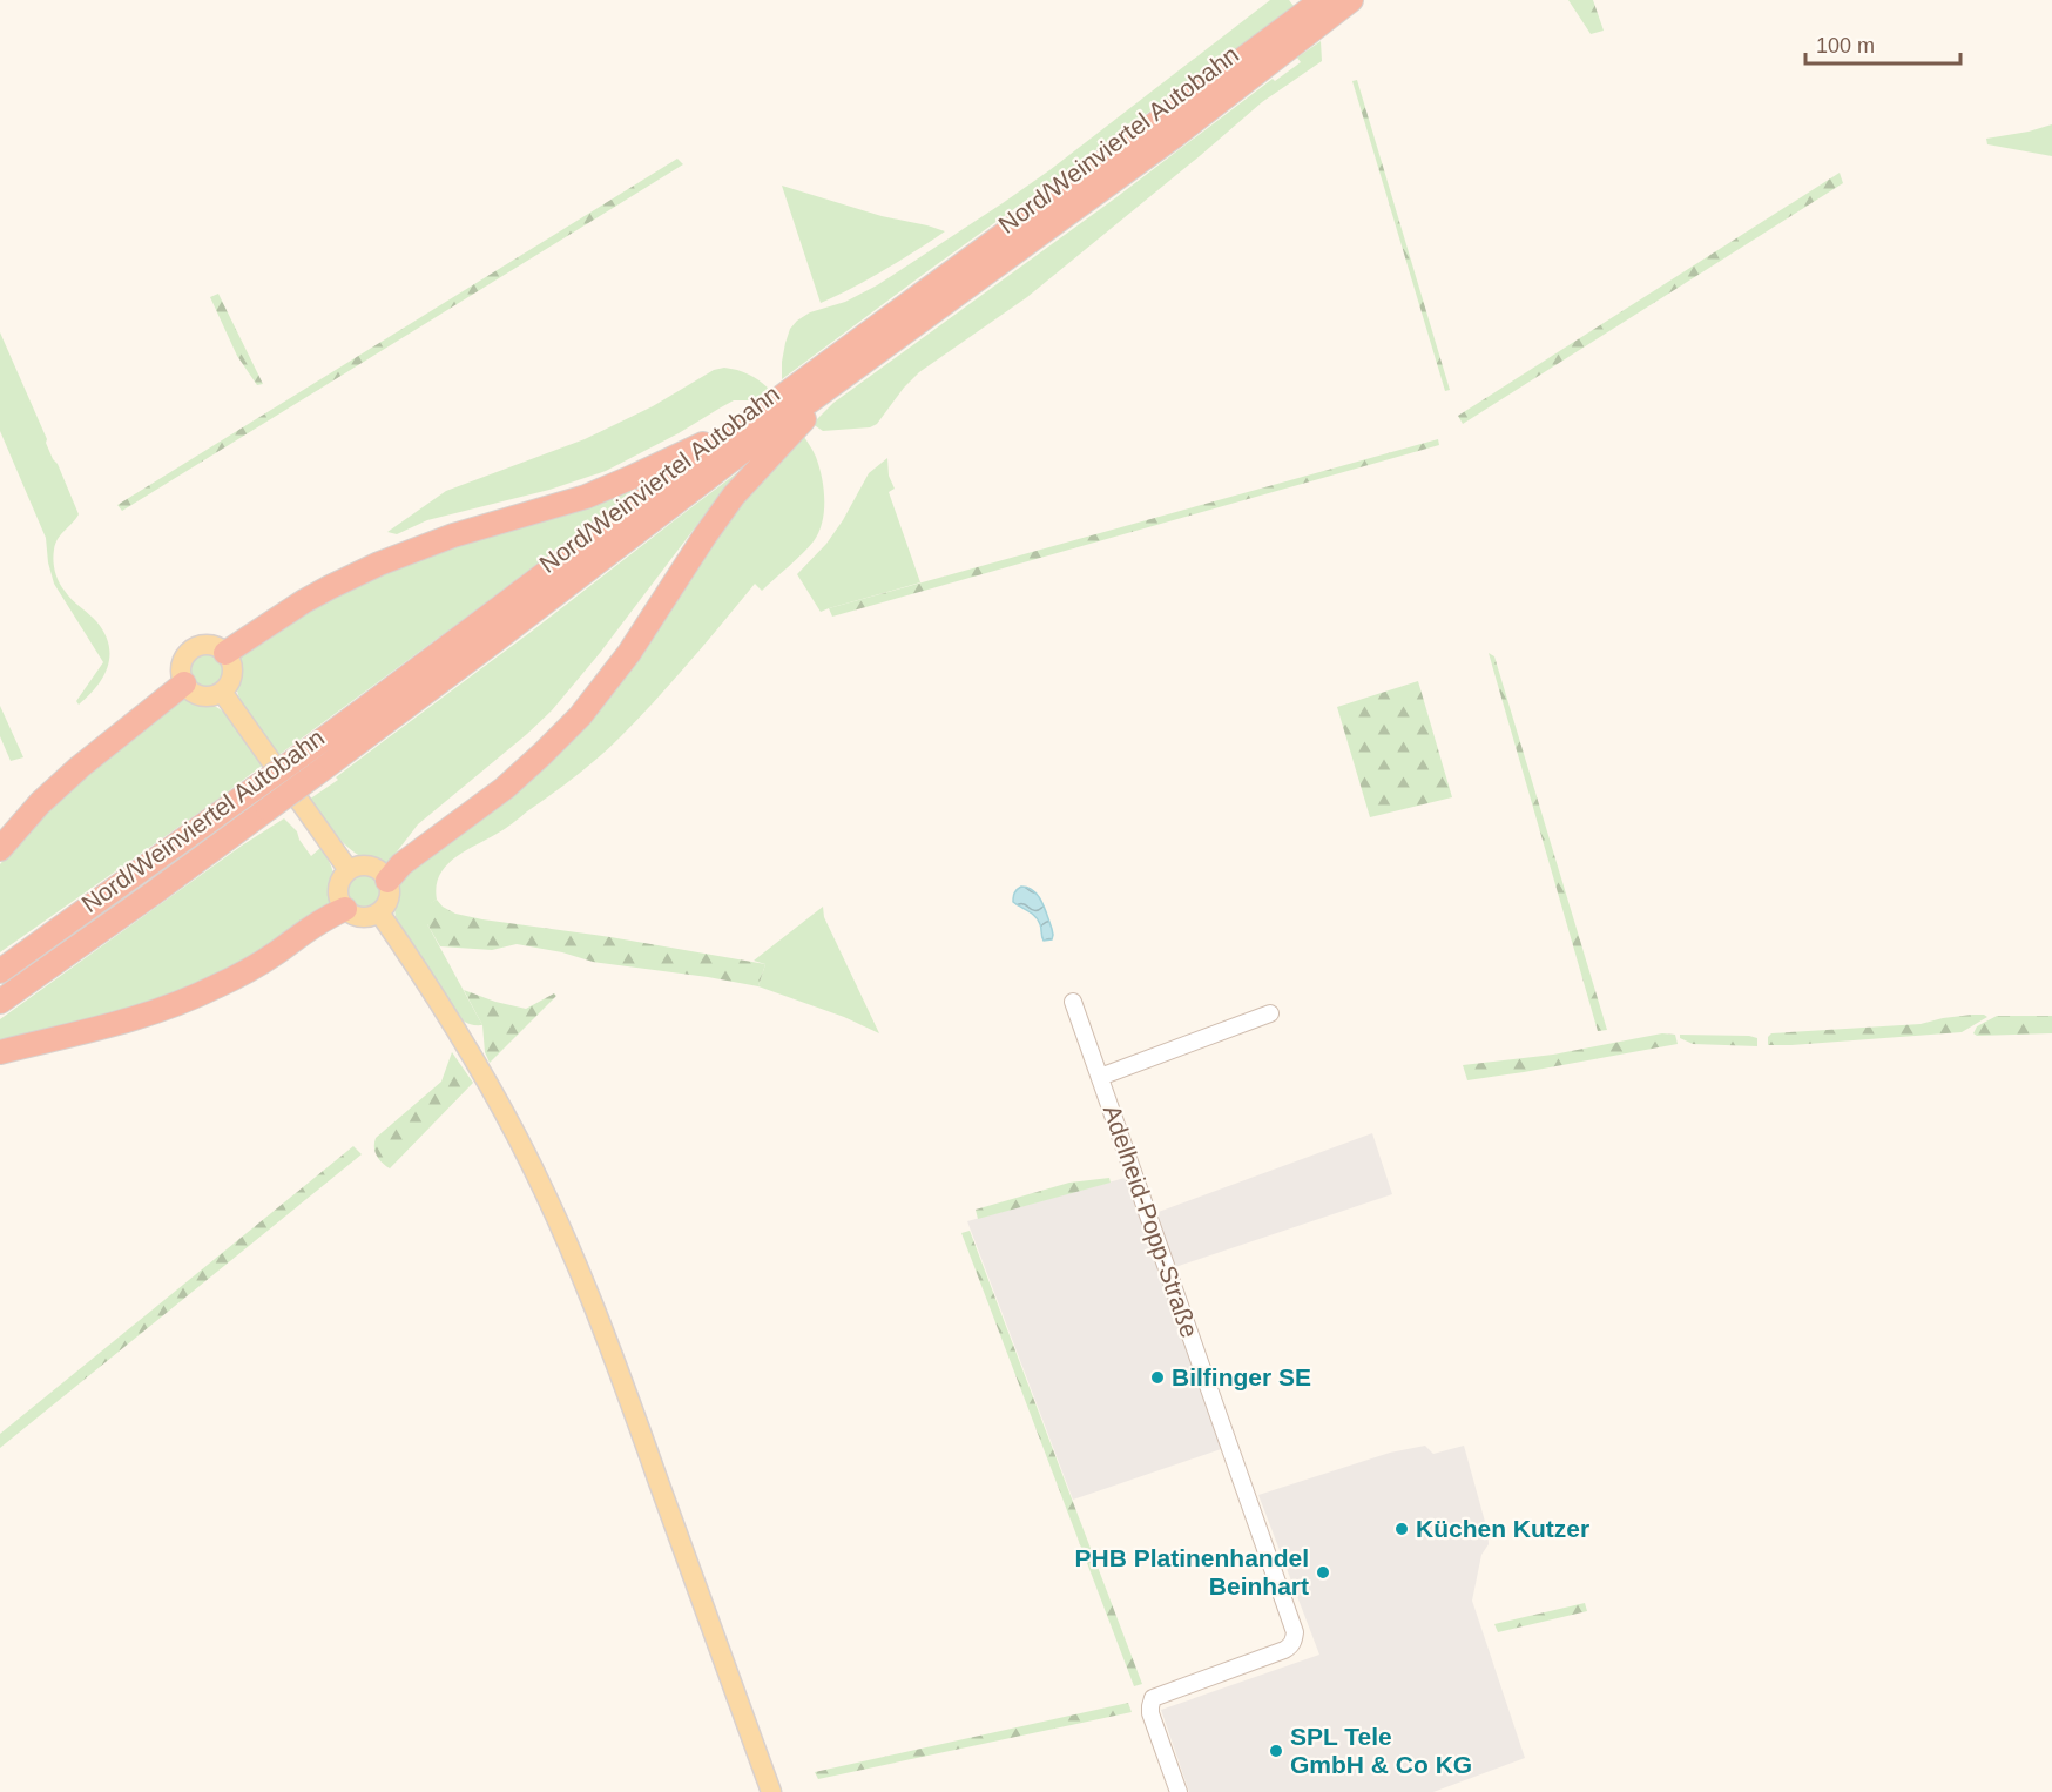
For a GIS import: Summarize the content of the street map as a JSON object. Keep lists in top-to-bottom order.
{
  "streets": {
    "highway": ["Nord/Weinviertel Autobahn"],
    "street": ["Adelheid-Popp-Straße"]
  },
  "places": [
    "Bilfinger SE",
    "Küchen Kutzer",
    "PHB Platinenhandel Beinhart",
    "SPL Tele GmbH & Co KG"
  ],
  "scale_bar": "100 m"
}
